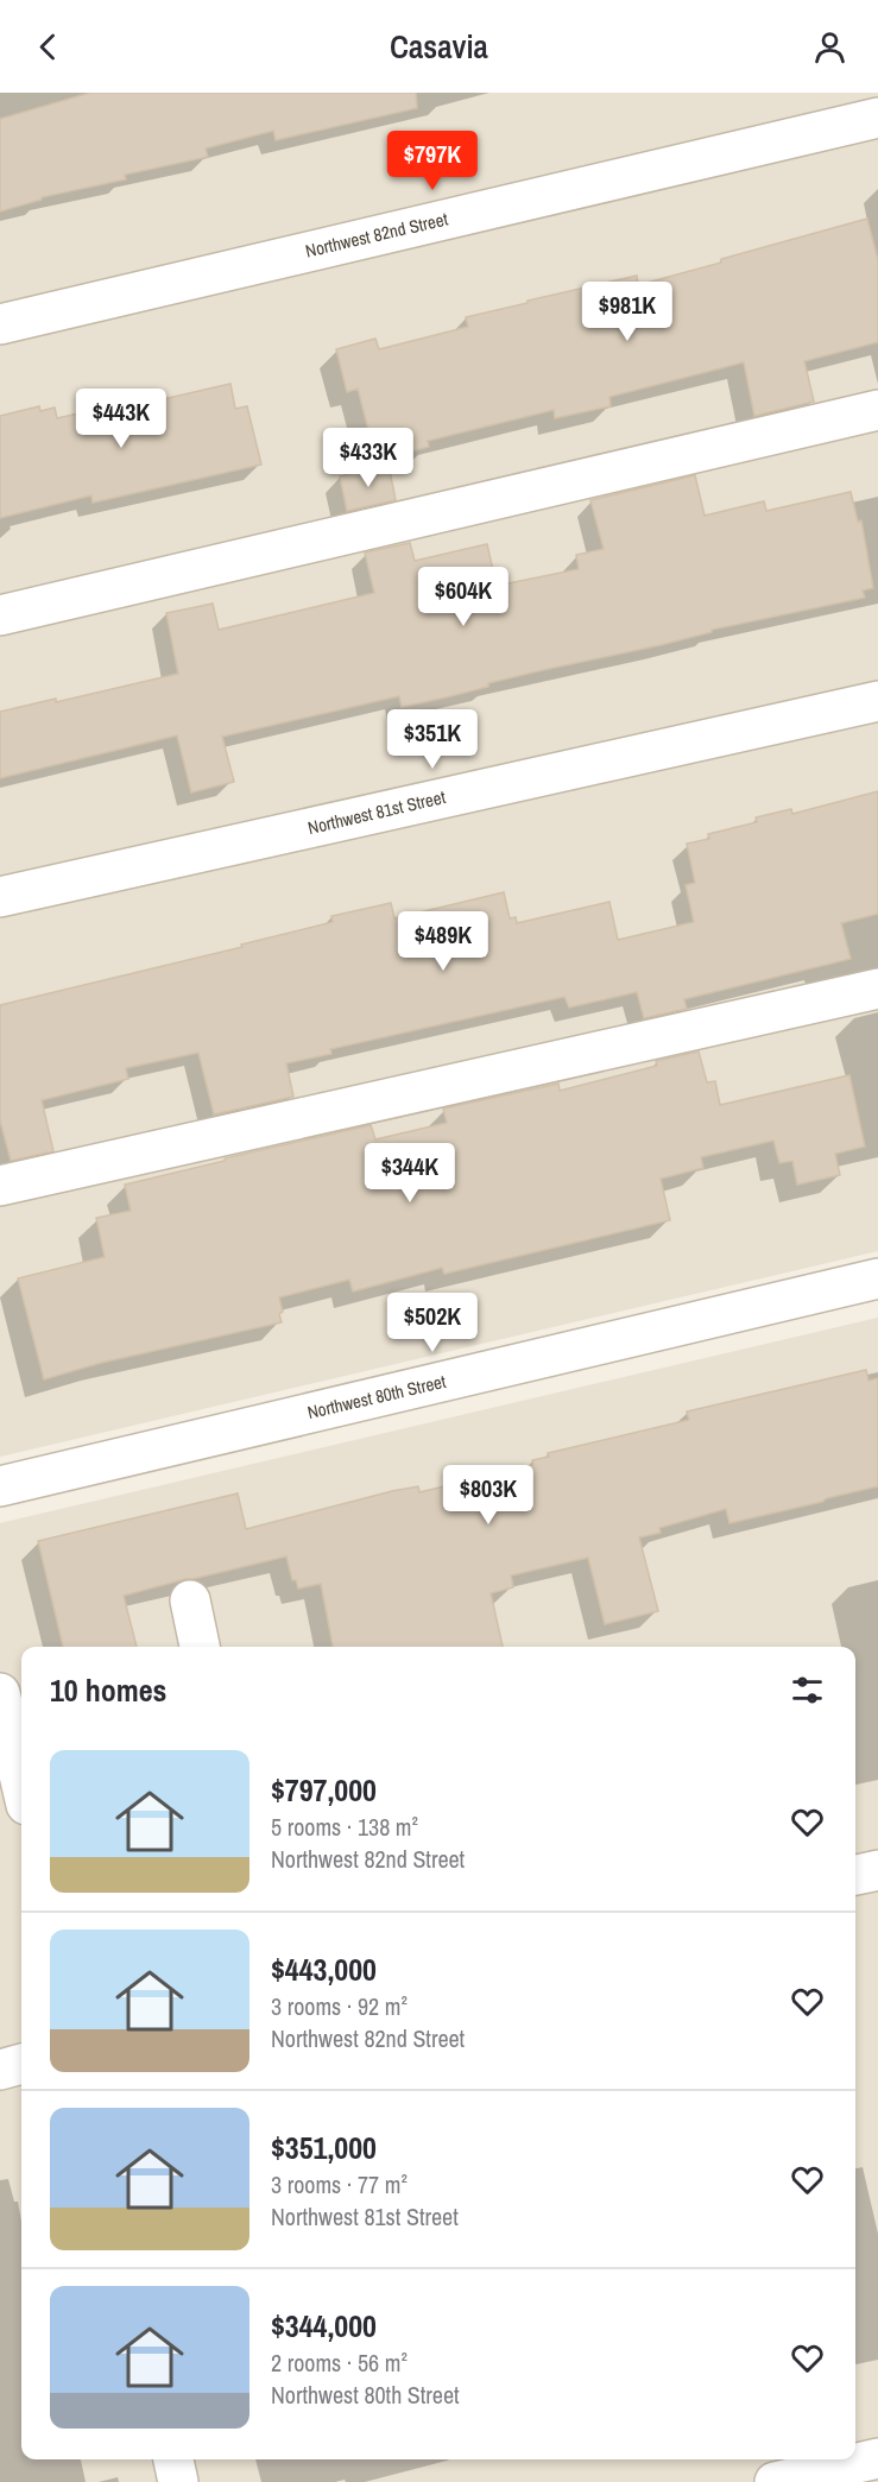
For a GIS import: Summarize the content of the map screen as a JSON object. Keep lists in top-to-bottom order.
{
  "streets": {
    "street": ["Northwest 82nd Street", "Northwest 81st Street", "Northwest 80th Street"]
  },
  "page": {
    "header": "Casavia",
    "price": [
      "$797K",
      "$981K",
      "$443K",
      "$433K",
      "$604K",
      "$351K",
      "$489K",
      "$344K",
      "$502K",
      "$803K"
    ],
    "heading": "10 homes",
    "list": [
      {
        "name": "$797,000",
        "note": "5 rooms · 138 m² · Northwest 82nd Street"
      },
      {
        "name": "$443,000",
        "note": "3 rooms · 92 m² · Northwest 82nd Street"
      },
      {
        "name": "$351,000",
        "note": "3 rooms · 77 m² · Northwest 81st Street"
      },
      {
        "name": "$344,000",
        "note": "2 rooms · 56 m² · Northwest 80th Street"
      }
    ]
  }
}
